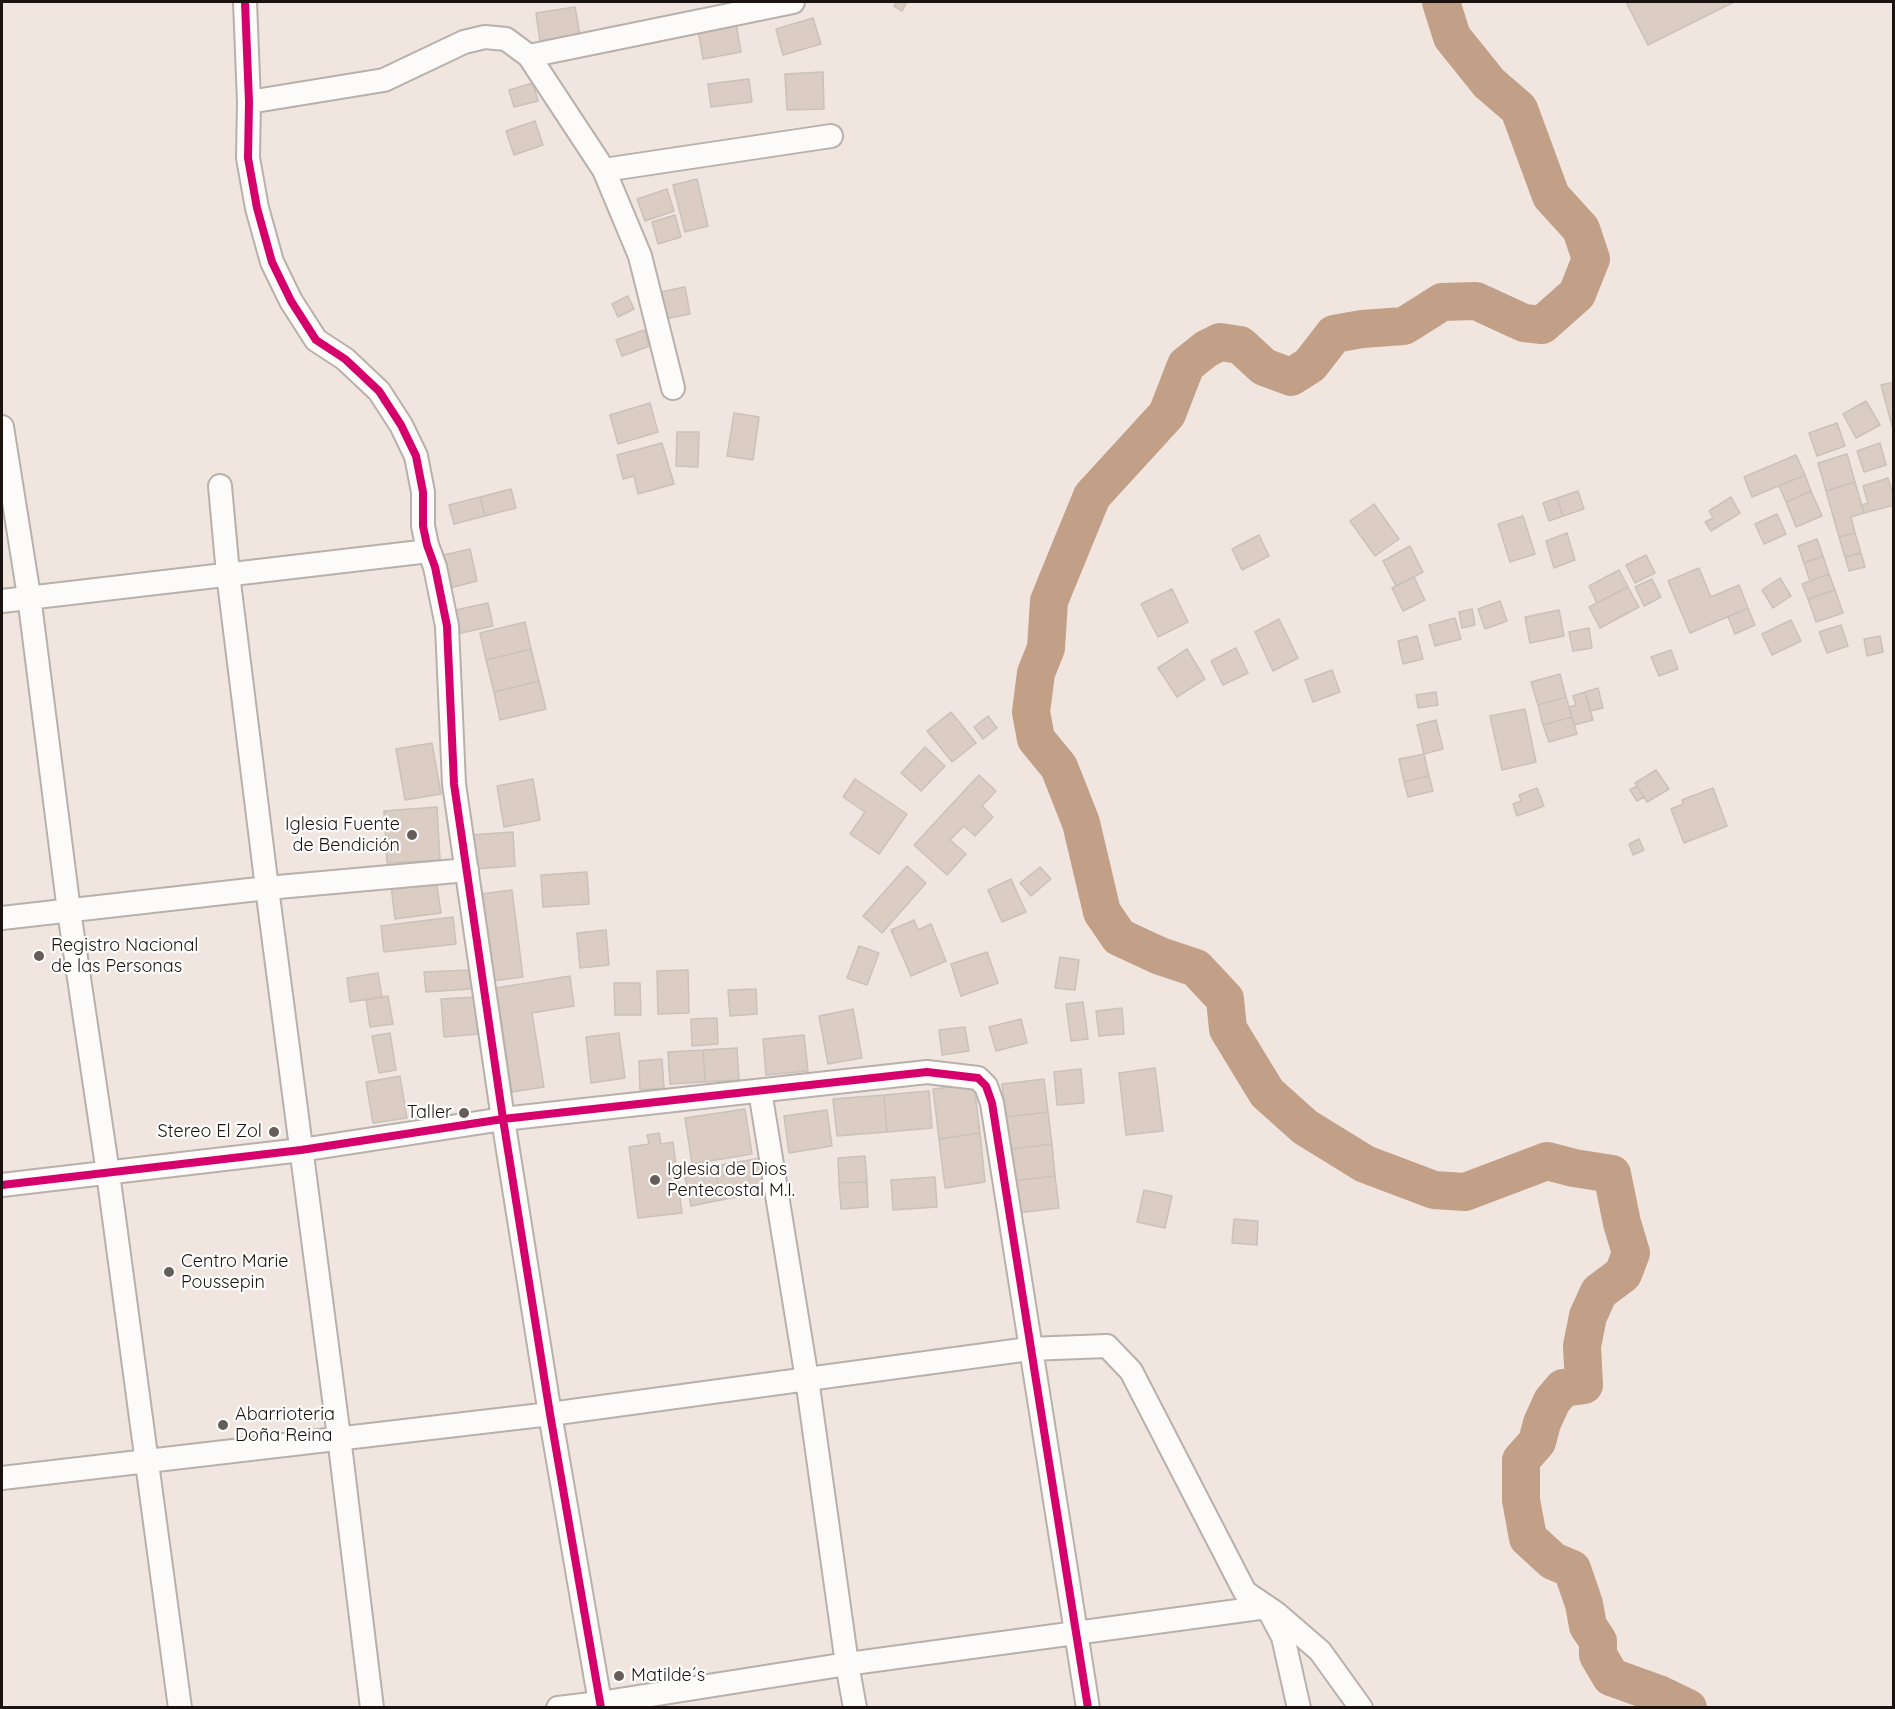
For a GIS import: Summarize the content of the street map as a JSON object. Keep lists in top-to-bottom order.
{
  "places": [
    "Iglesia Fuente de Bendición",
    "Registro Nacional de las Personas",
    "Taller",
    "Stereo El Zol",
    "Iglesia de Dios Pentecostal M.I.",
    "Centro Marie Poussepin",
    "Abarrioteria Doña Reina",
    "Matilde´s"
  ]
}
